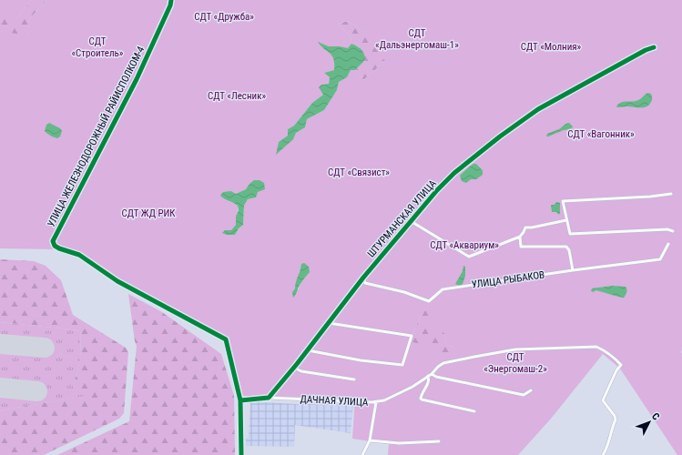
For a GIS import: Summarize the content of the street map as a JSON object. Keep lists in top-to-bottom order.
{
  "streets": {
    "street": [
      "УЛИЦА ЖЕЛЕЗНОДОРОЖНЫЙ РАЙИСПОЛКОМ-4",
      "ШТУРМАНСКАЯ УЛИЦА",
      "УЛИЦА РЫБАКОВ",
      "ДАЧНАЯ УЛИЦА"
    ]
  },
  "crossings": [
    ["ШТУРМАНСКАЯ УЛИЦА", "УЛИЦА РЫБАКОВ"],
    ["ШТУРМАНСКАЯ УЛИЦА", "ДАЧНАЯ УЛИЦА"]
  ],
  "parks": [
    "СДТ «Дружба»",
    "СДТ «Дальэнергомаш-1»",
    "СДТ «Строитель»",
    "СДТ «Молния»",
    "СДТ «Лесник»",
    "СДТ «Вагонник»",
    "СДТ «Связист»",
    "СДТ ЖД РИК",
    "СДТ «Аквариум»",
    "СДТ «Энергомаш-2»"
  ],
  "north": "top right"
}
